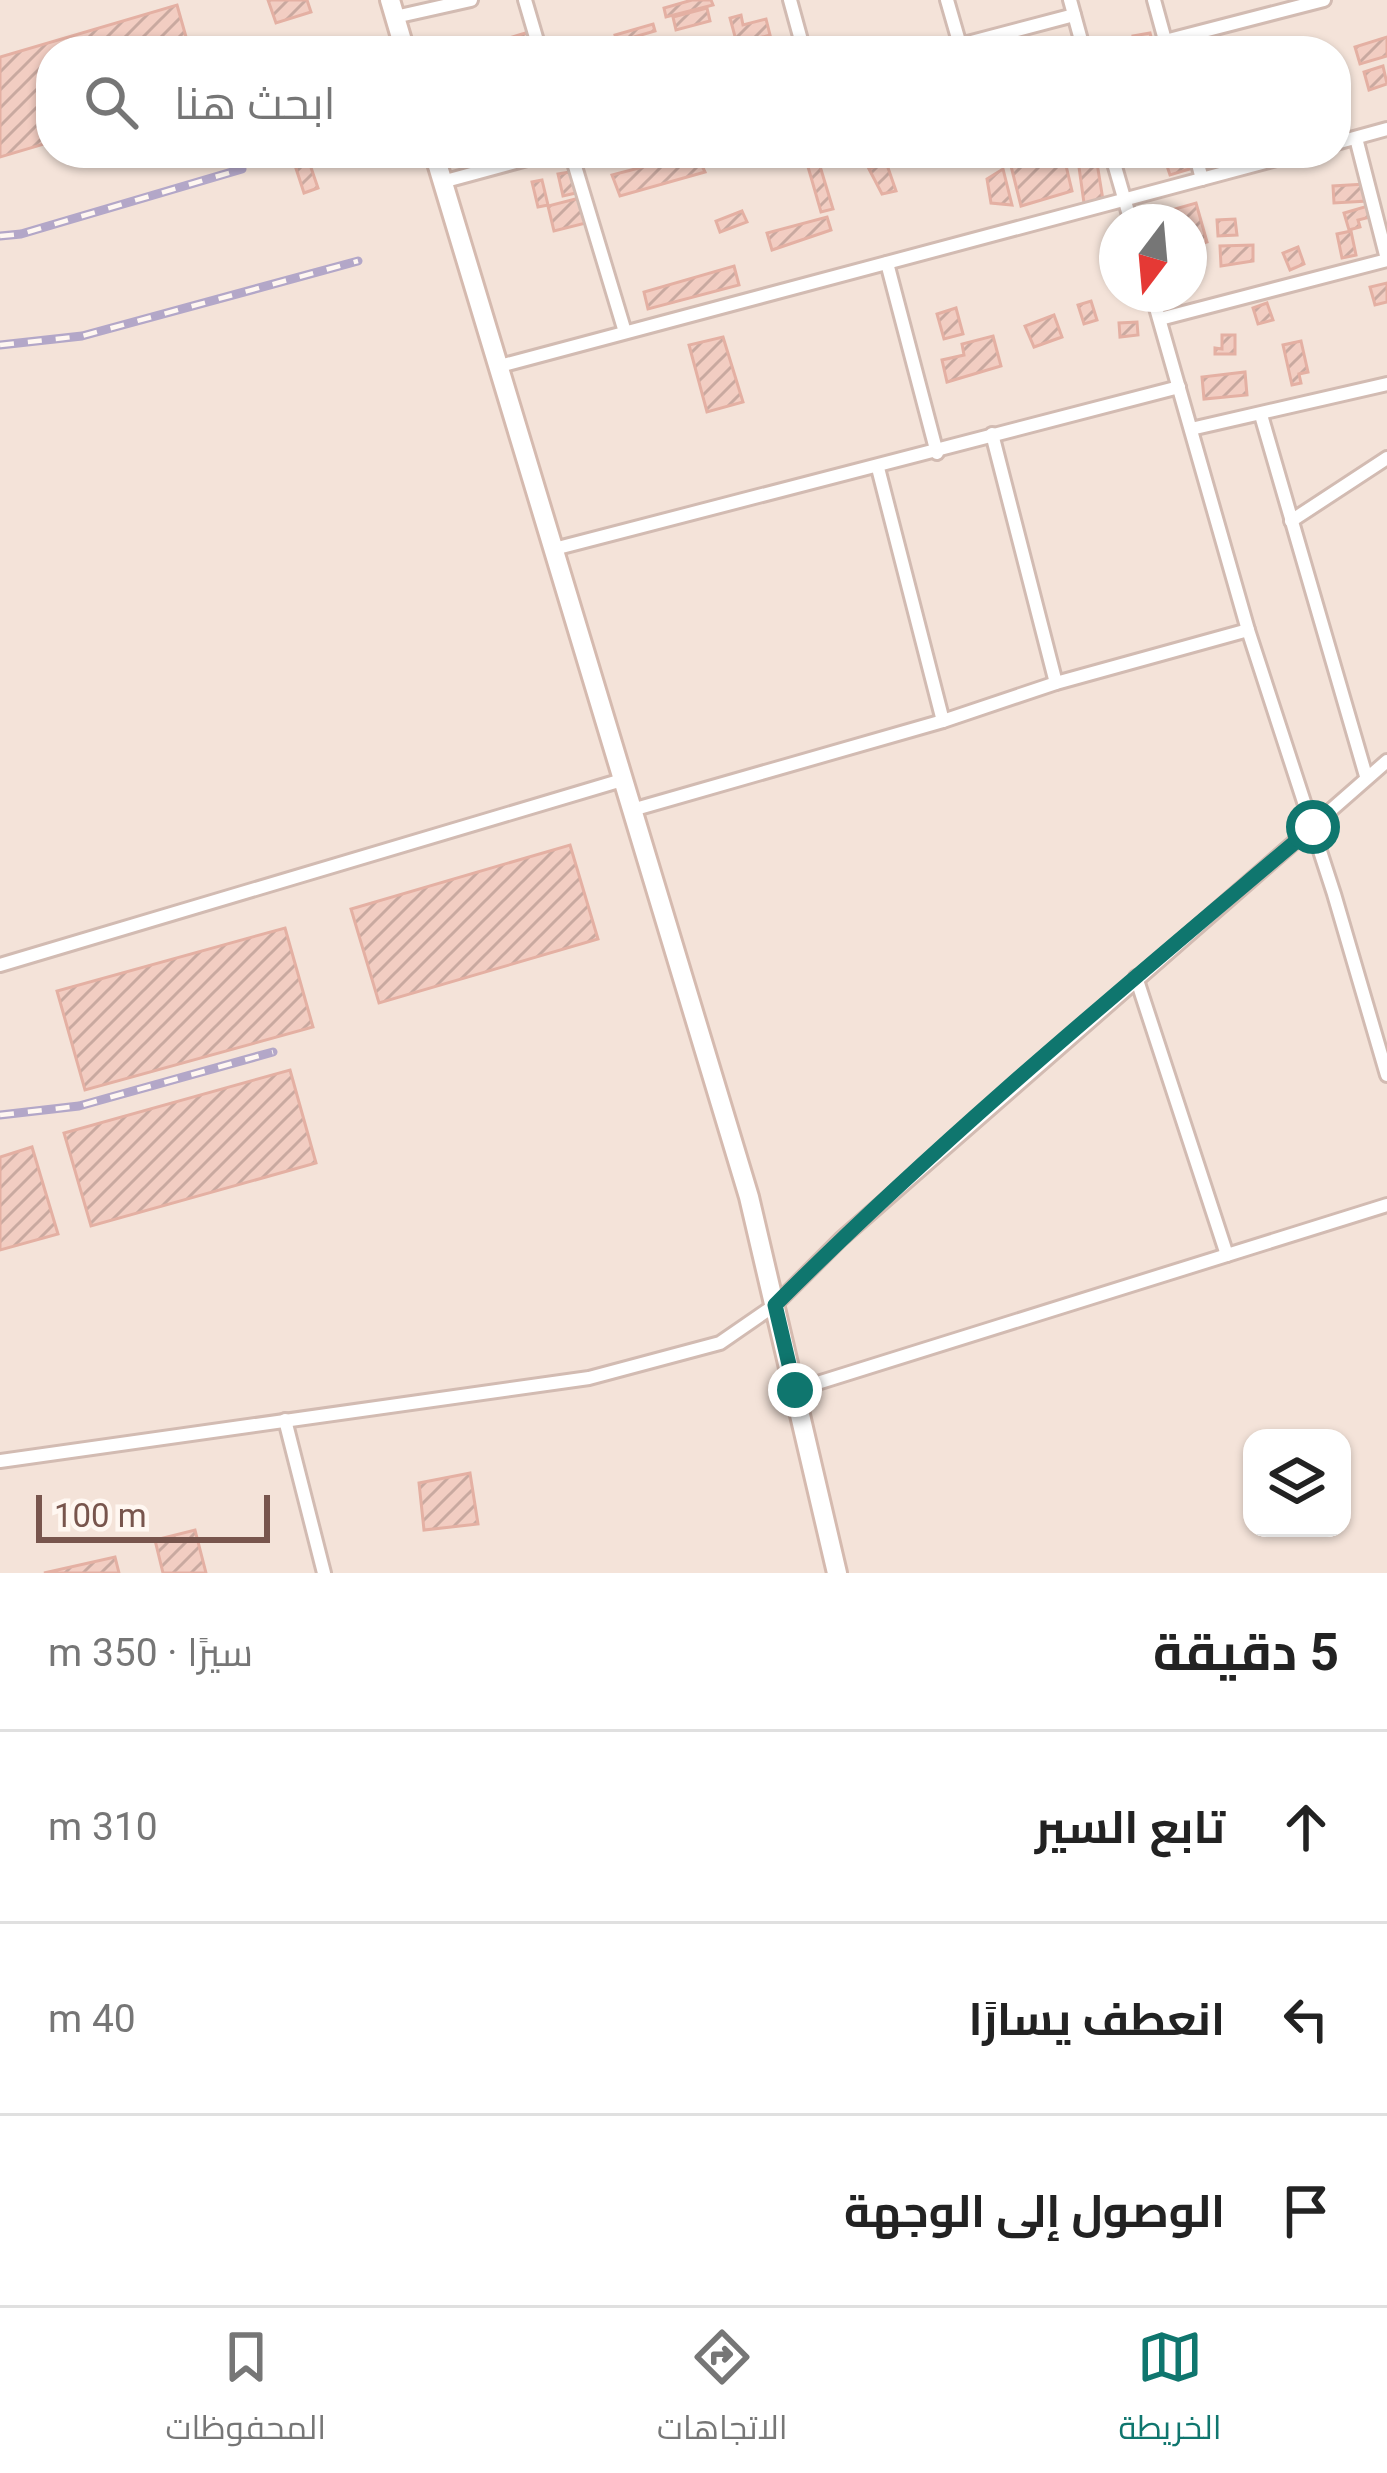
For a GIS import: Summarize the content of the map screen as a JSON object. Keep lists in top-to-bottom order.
{
  "scale_bar": "100 m",
  "north": "bottom",
  "page": {
    "search": "ابحث هنا",
    "scale": "100 m",
    "heading": ["5 دقيقة", "سيرًا · 350 m"],
    "list": [
      ["تابع السير", "310 m"],
      ["انعطف يسارًا", "40 m"],
      "الوصول إلى الوجهة"
    ],
    "nav": ["الخريطة", "الاتجاهات", "المحفوظات"]
  }
}
